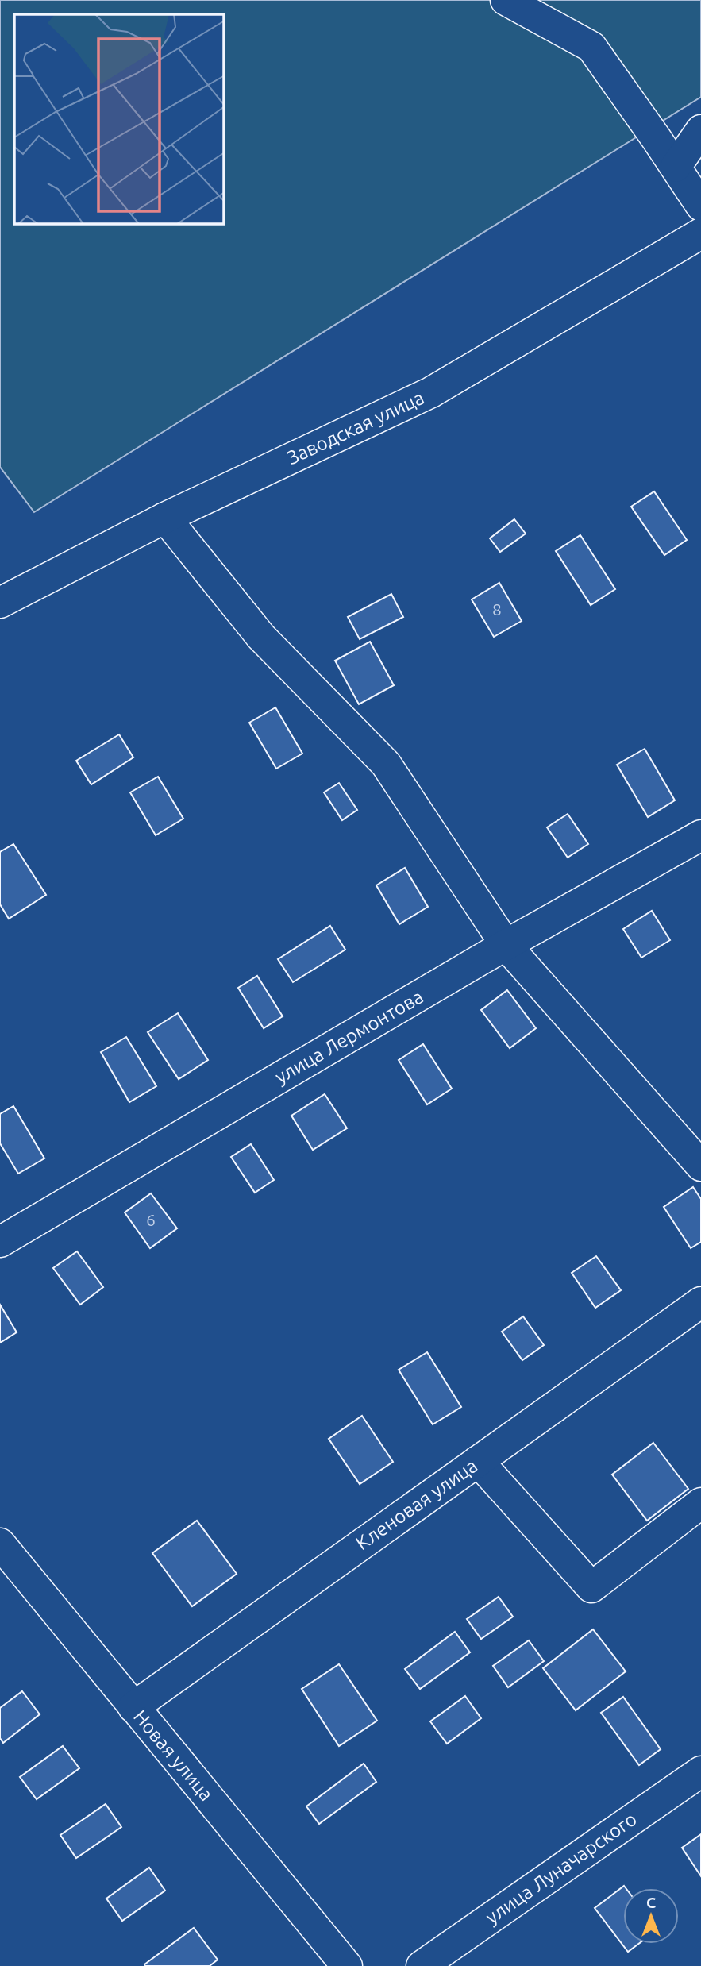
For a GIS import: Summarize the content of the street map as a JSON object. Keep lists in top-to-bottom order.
{
  "streets": {
    "street": [
      "Заводская улица",
      "улица Лермонтова",
      "Кленовая улица",
      "Новая улица",
      "улица Луначарского"
    ]
  },
  "crossings": [
    ["Кленовая улица", "Новая улица"]
  ],
  "house_numbers": ["8", "6"],
  "north": "top"
}
